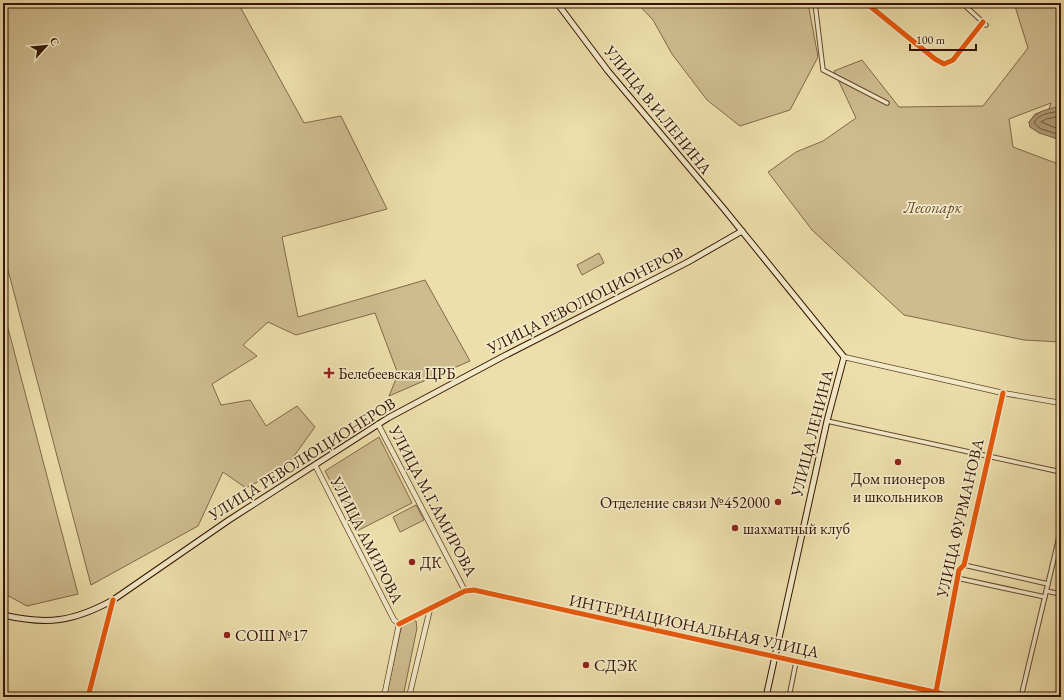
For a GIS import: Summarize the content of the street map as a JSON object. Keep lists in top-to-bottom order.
{
  "streets": {
    "main road": ["УЛИЦА В.И.ЛЕНИНА", "УЛИЦА РЕВОЛЮЦИОНЕРОВ", "УЛИЦА ЛЕНИНА"],
    "street": [
      "УЛИЦА М.Г.АМИРОВА",
      "УЛИЦА ФУРМАНОВА",
      "УЛИЦА АМИРОВА",
      "ИНТЕРНАЦИОНАЛЬНАЯ УЛИЦА"
    ]
  },
  "crossings": [
    ["УЛИЦА В.И.ЛЕНИНА", "УЛИЦА РЕВОЛЮЦИОНЕРОВ"],
    ["УЛИЦА В.И.ЛЕНИНА", "УЛИЦА ЛЕНИНА"],
    ["УЛИЦА РЕВОЛЮЦИОНЕРОВ", "УЛИЦА ЛЕНИНА"],
    ["УЛИЦА РЕВОЛЮЦИОНЕРОВ", "УЛИЦА М.Г.АМИРОВА"],
    ["УЛИЦА РЕВОЛЮЦИОНЕРОВ", "УЛИЦА АМИРОВА"],
    ["УЛИЦА ЛЕНИНА", "ИНТЕРНАЦИОНАЛЬНАЯ УЛИЦА"],
    ["УЛИЦА М.Г.АМИРОВА", "ИНТЕРНАЦИОНАЛЬНАЯ УЛИЦА"],
    ["УЛИЦА ФУРМАНОВА", "ИНТЕРНАЦИОНАЛЬНАЯ УЛИЦА"]
  ],
  "parks": ["Лесопарк"],
  "places": {
    "health": ["Белебеевская ЦРБ"],
    "other": [
      "Дом пионеров и школьников",
      "Отделение связи №452000",
      "шахматный клуб",
      "ДК",
      "СОШ №17",
      "СДЭК"
    ]
  },
  "scale_bar": "100 m",
  "north": "top right"
}
